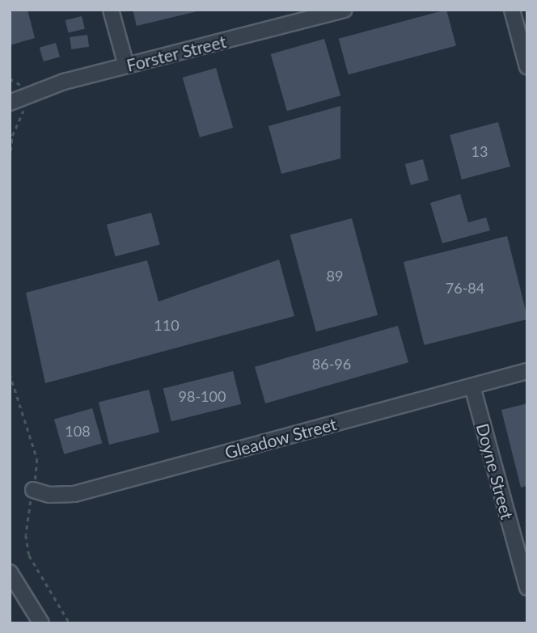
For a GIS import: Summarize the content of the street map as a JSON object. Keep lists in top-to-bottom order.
{
  "streets": {
    "street": ["Forster Street", "Gleadow Street", "Doyne Street"]
  },
  "crossings": [
    ["Gleadow Street", "Doyne Street"]
  ],
  "house_numbers": [
    "13",
    "89",
    "76-84",
    "110",
    "86-96",
    "98-100",
    "108"
  ]
}
